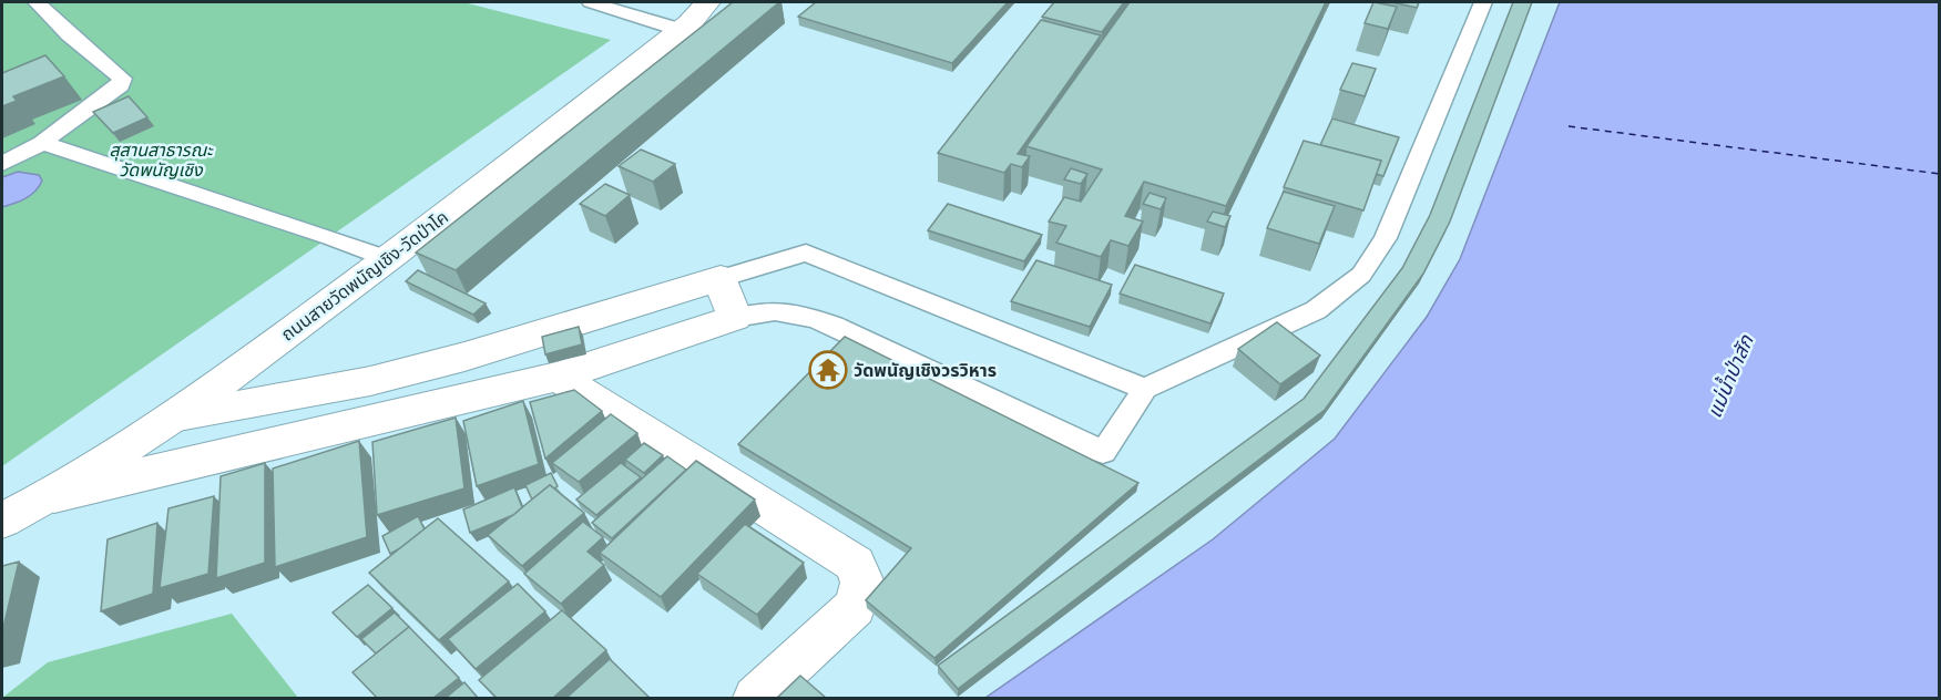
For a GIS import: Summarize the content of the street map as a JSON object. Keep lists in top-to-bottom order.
{
  "streets": {
    "street": ["ถนนสายวัดพนัญเชิง-วัดป่าโค"]
  },
  "water": ["แม่น้ำป่าสัก"],
  "parks": ["สุสานสาธารณะ วัดพนัญเชิง"],
  "places": {
    "temple": ["วัดพนัญเชิงวรวิหาร"]
  }
}
